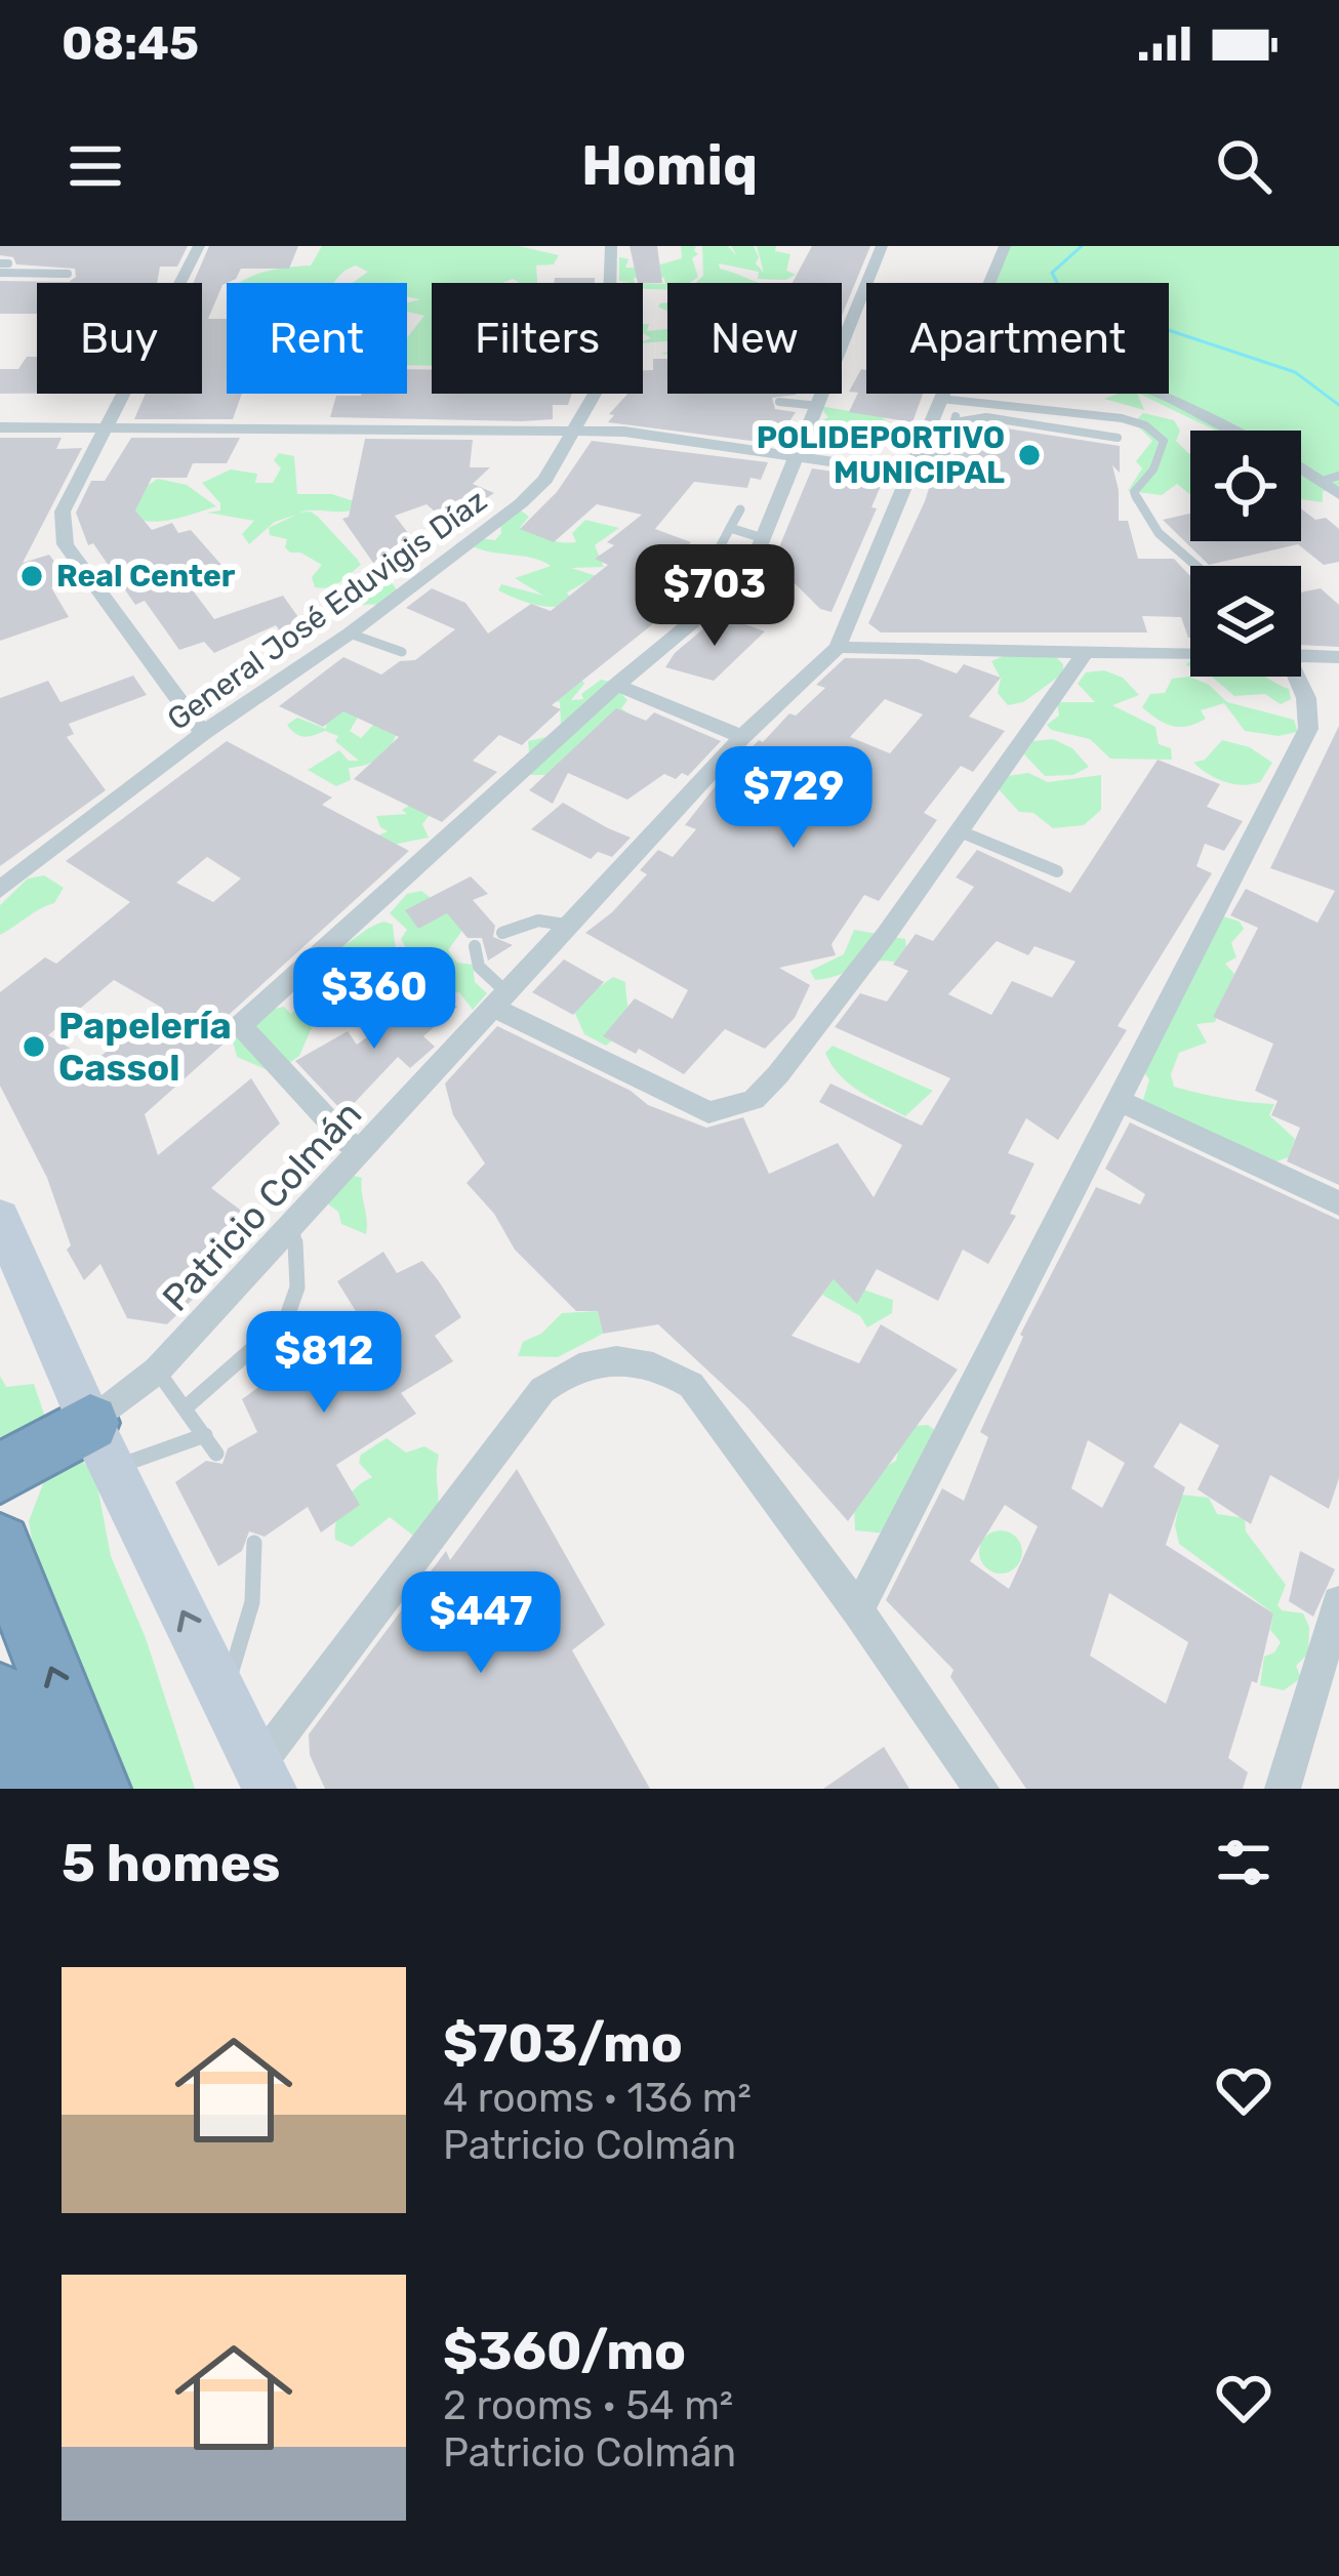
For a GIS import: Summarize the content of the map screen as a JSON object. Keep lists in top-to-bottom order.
{
  "streets": {
    "street": ["General José Eduvigis Díaz", "Patricio Colmán"]
  },
  "places": ["POLIDEPORTIVO MUNICIPAL", "Real Center", "Papelería Cassol"],
  "page": {
    "status": "08:45",
    "header": "Homiq",
    "chip": [
      "Buy",
      "Rent",
      "Filters",
      "New",
      "Apartment"
    ],
    "price": [
      "$703",
      "$729",
      "$360",
      "$812",
      "$447"
    ],
    "heading": "5 homes",
    "list": [
      {
        "name": "$703/mo",
        "note": "4 rooms · 136 m² · Patricio Colmán"
      },
      {
        "name": "$360/mo",
        "note": "2 rooms · 54 m² · Patricio Colmán"
      }
    ]
  }
}
